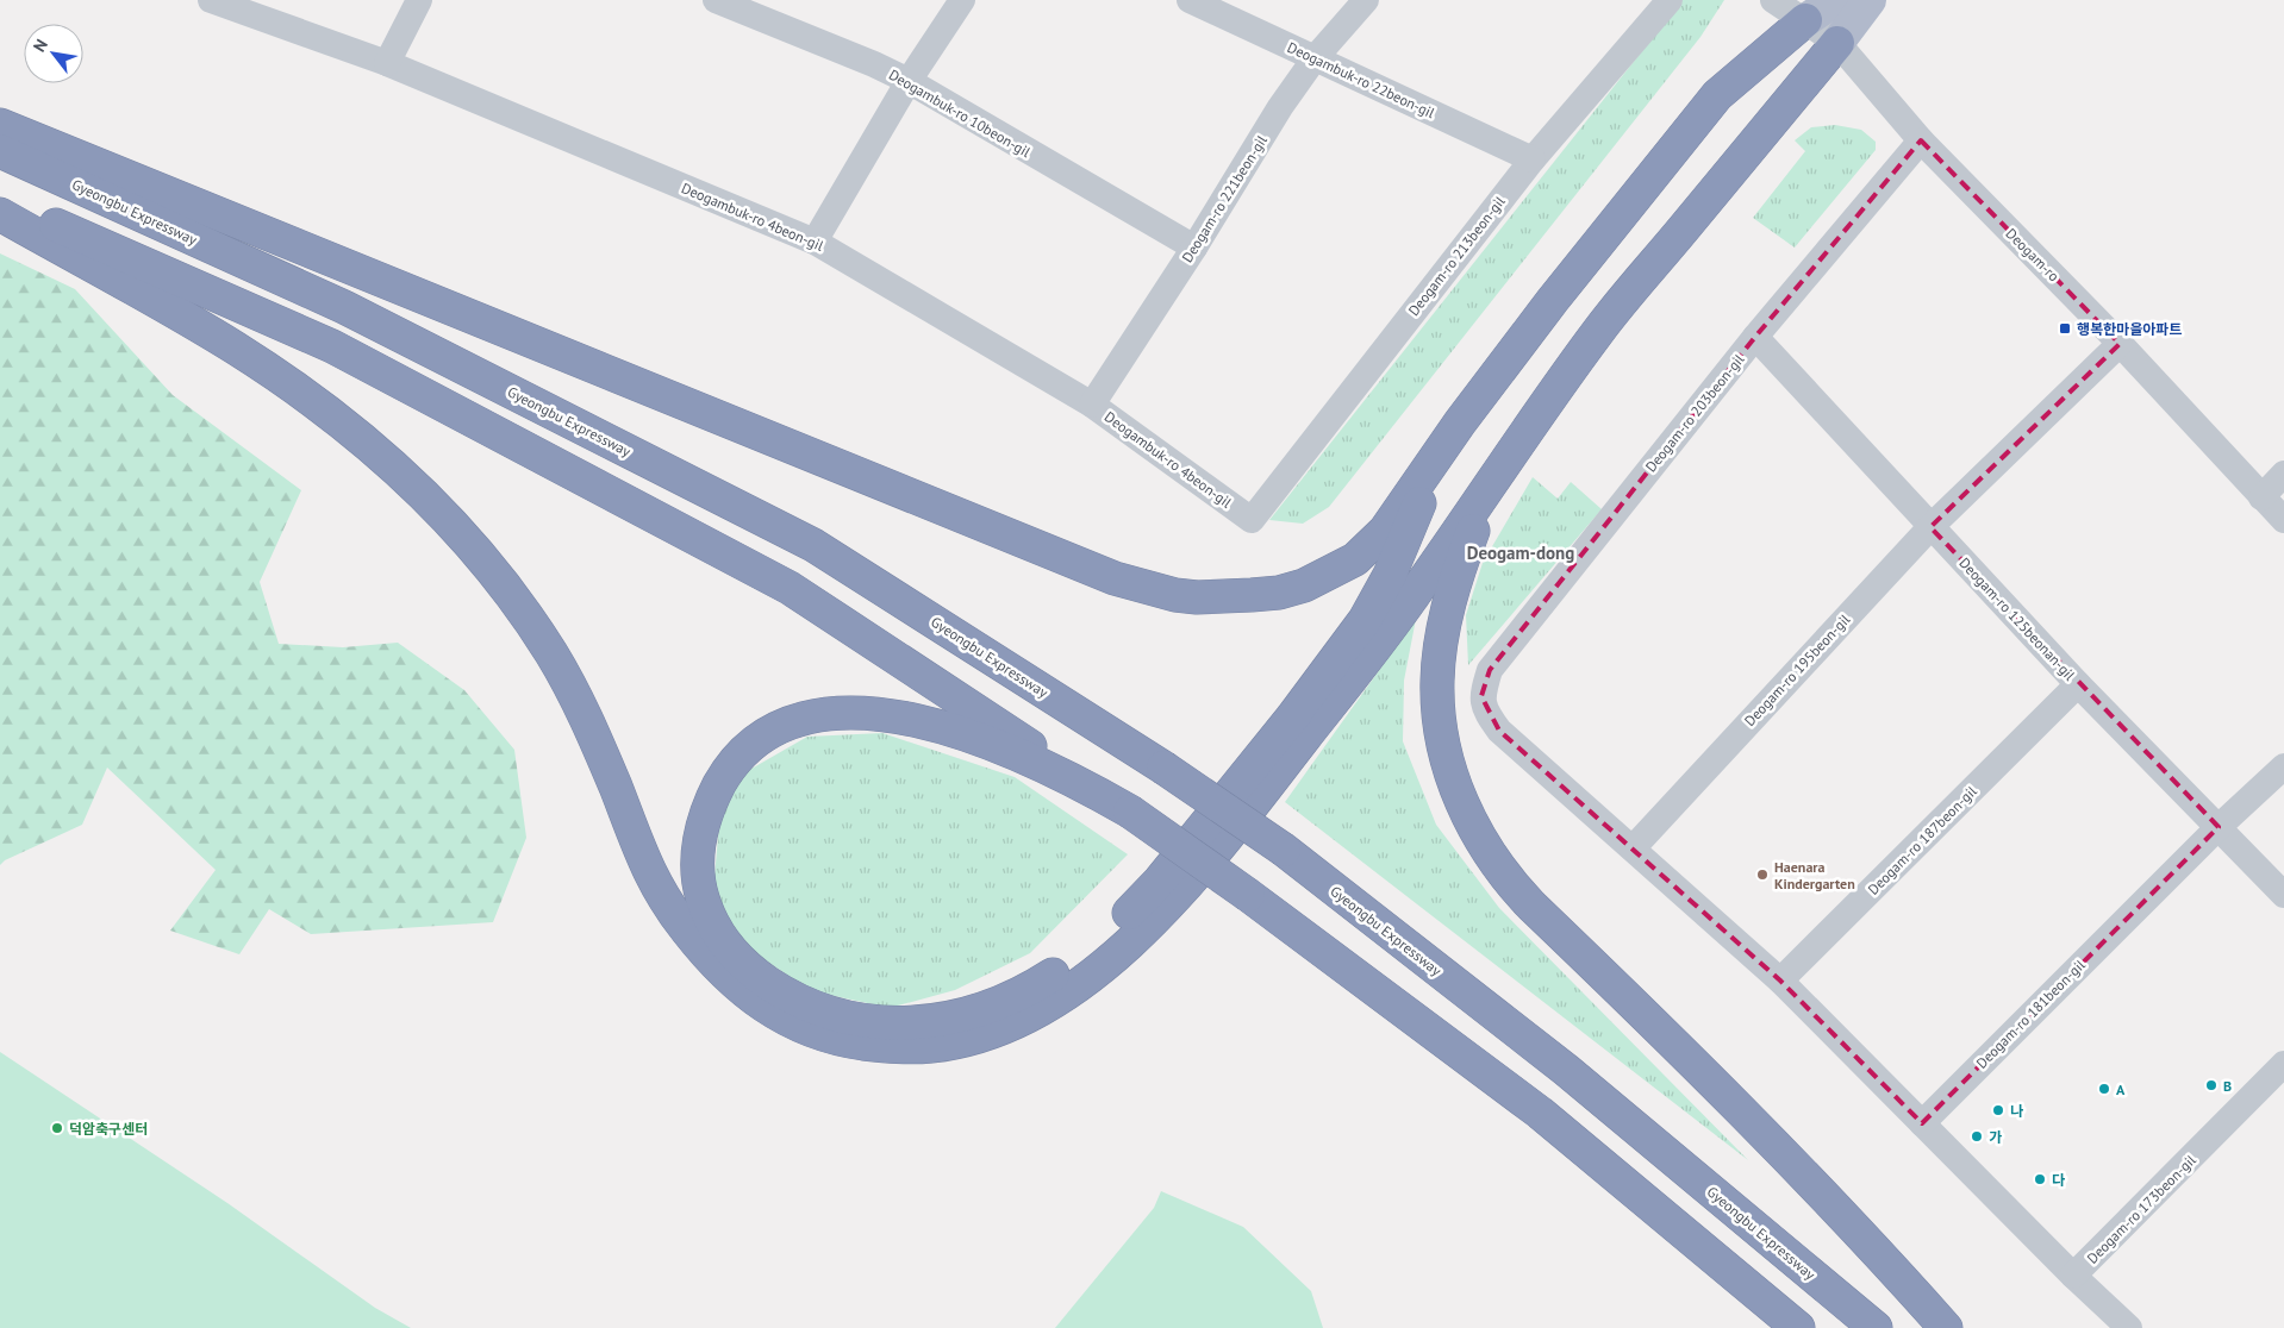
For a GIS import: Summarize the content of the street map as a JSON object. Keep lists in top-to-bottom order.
{
  "streets": {
    "highway": ["Gyeongbu Expressway"],
    "street": [
      "Deogambuk-ro 22beon-gil",
      "Deogambuk-ro 10beon-gil",
      "Deogam-ro 221beon-gil",
      "Deogambuk-ro 4beon-gil",
      "Deogam-ro",
      "Deogam-ro 213beon-gil",
      "Deogam-ro 203beon-gil",
      "Deogam-ro 125beonan-gil",
      "Deogam-ro 195beon-gil",
      "Deogam-ro 187beon-gil",
      "Deogam-ro 181beon-gil",
      "Deogam-ro 173beon-gil"
    ]
  },
  "crossings": [
    ["Deogambuk-ro 22beon-gil", "Deogam-ro 221beon-gil"],
    ["Deogambuk-ro 22beon-gil", "Deogam-ro 213beon-gil"],
    ["Deogambuk-ro 10beon-gil", "Deogam-ro 221beon-gil"],
    ["Deogam-ro 221beon-gil", "Deogambuk-ro 4beon-gil"],
    ["Deogambuk-ro 4beon-gil", "Deogam-ro 213beon-gil"],
    ["Deogam-ro", "Deogam-ro 203beon-gil"],
    ["Deogam-ro", "Deogam-ro 195beon-gil"],
    ["Deogam-ro 203beon-gil", "Deogam-ro 125beonan-gil"],
    ["Deogam-ro 203beon-gil", "Deogam-ro 195beon-gil"],
    ["Deogam-ro 125beonan-gil", "Deogam-ro 195beon-gil"],
    ["Deogam-ro 125beonan-gil", "Deogam-ro 187beon-gil"],
    ["Deogam-ro 125beonan-gil", "Deogam-ro 181beon-gil"],
    ["Deogam-ro 181beon-gil", "Deogam-ro 173beon-gil"]
  ],
  "districts": ["Deogam-dong"],
  "places": {
    "transit": ["행복한마을아파트"],
    "other": [
      "Haenara Kindergarten",
      "B",
      "A",
      "나",
      "덕암축구센터",
      "가",
      "다"
    ]
  },
  "north": "top left"
}
